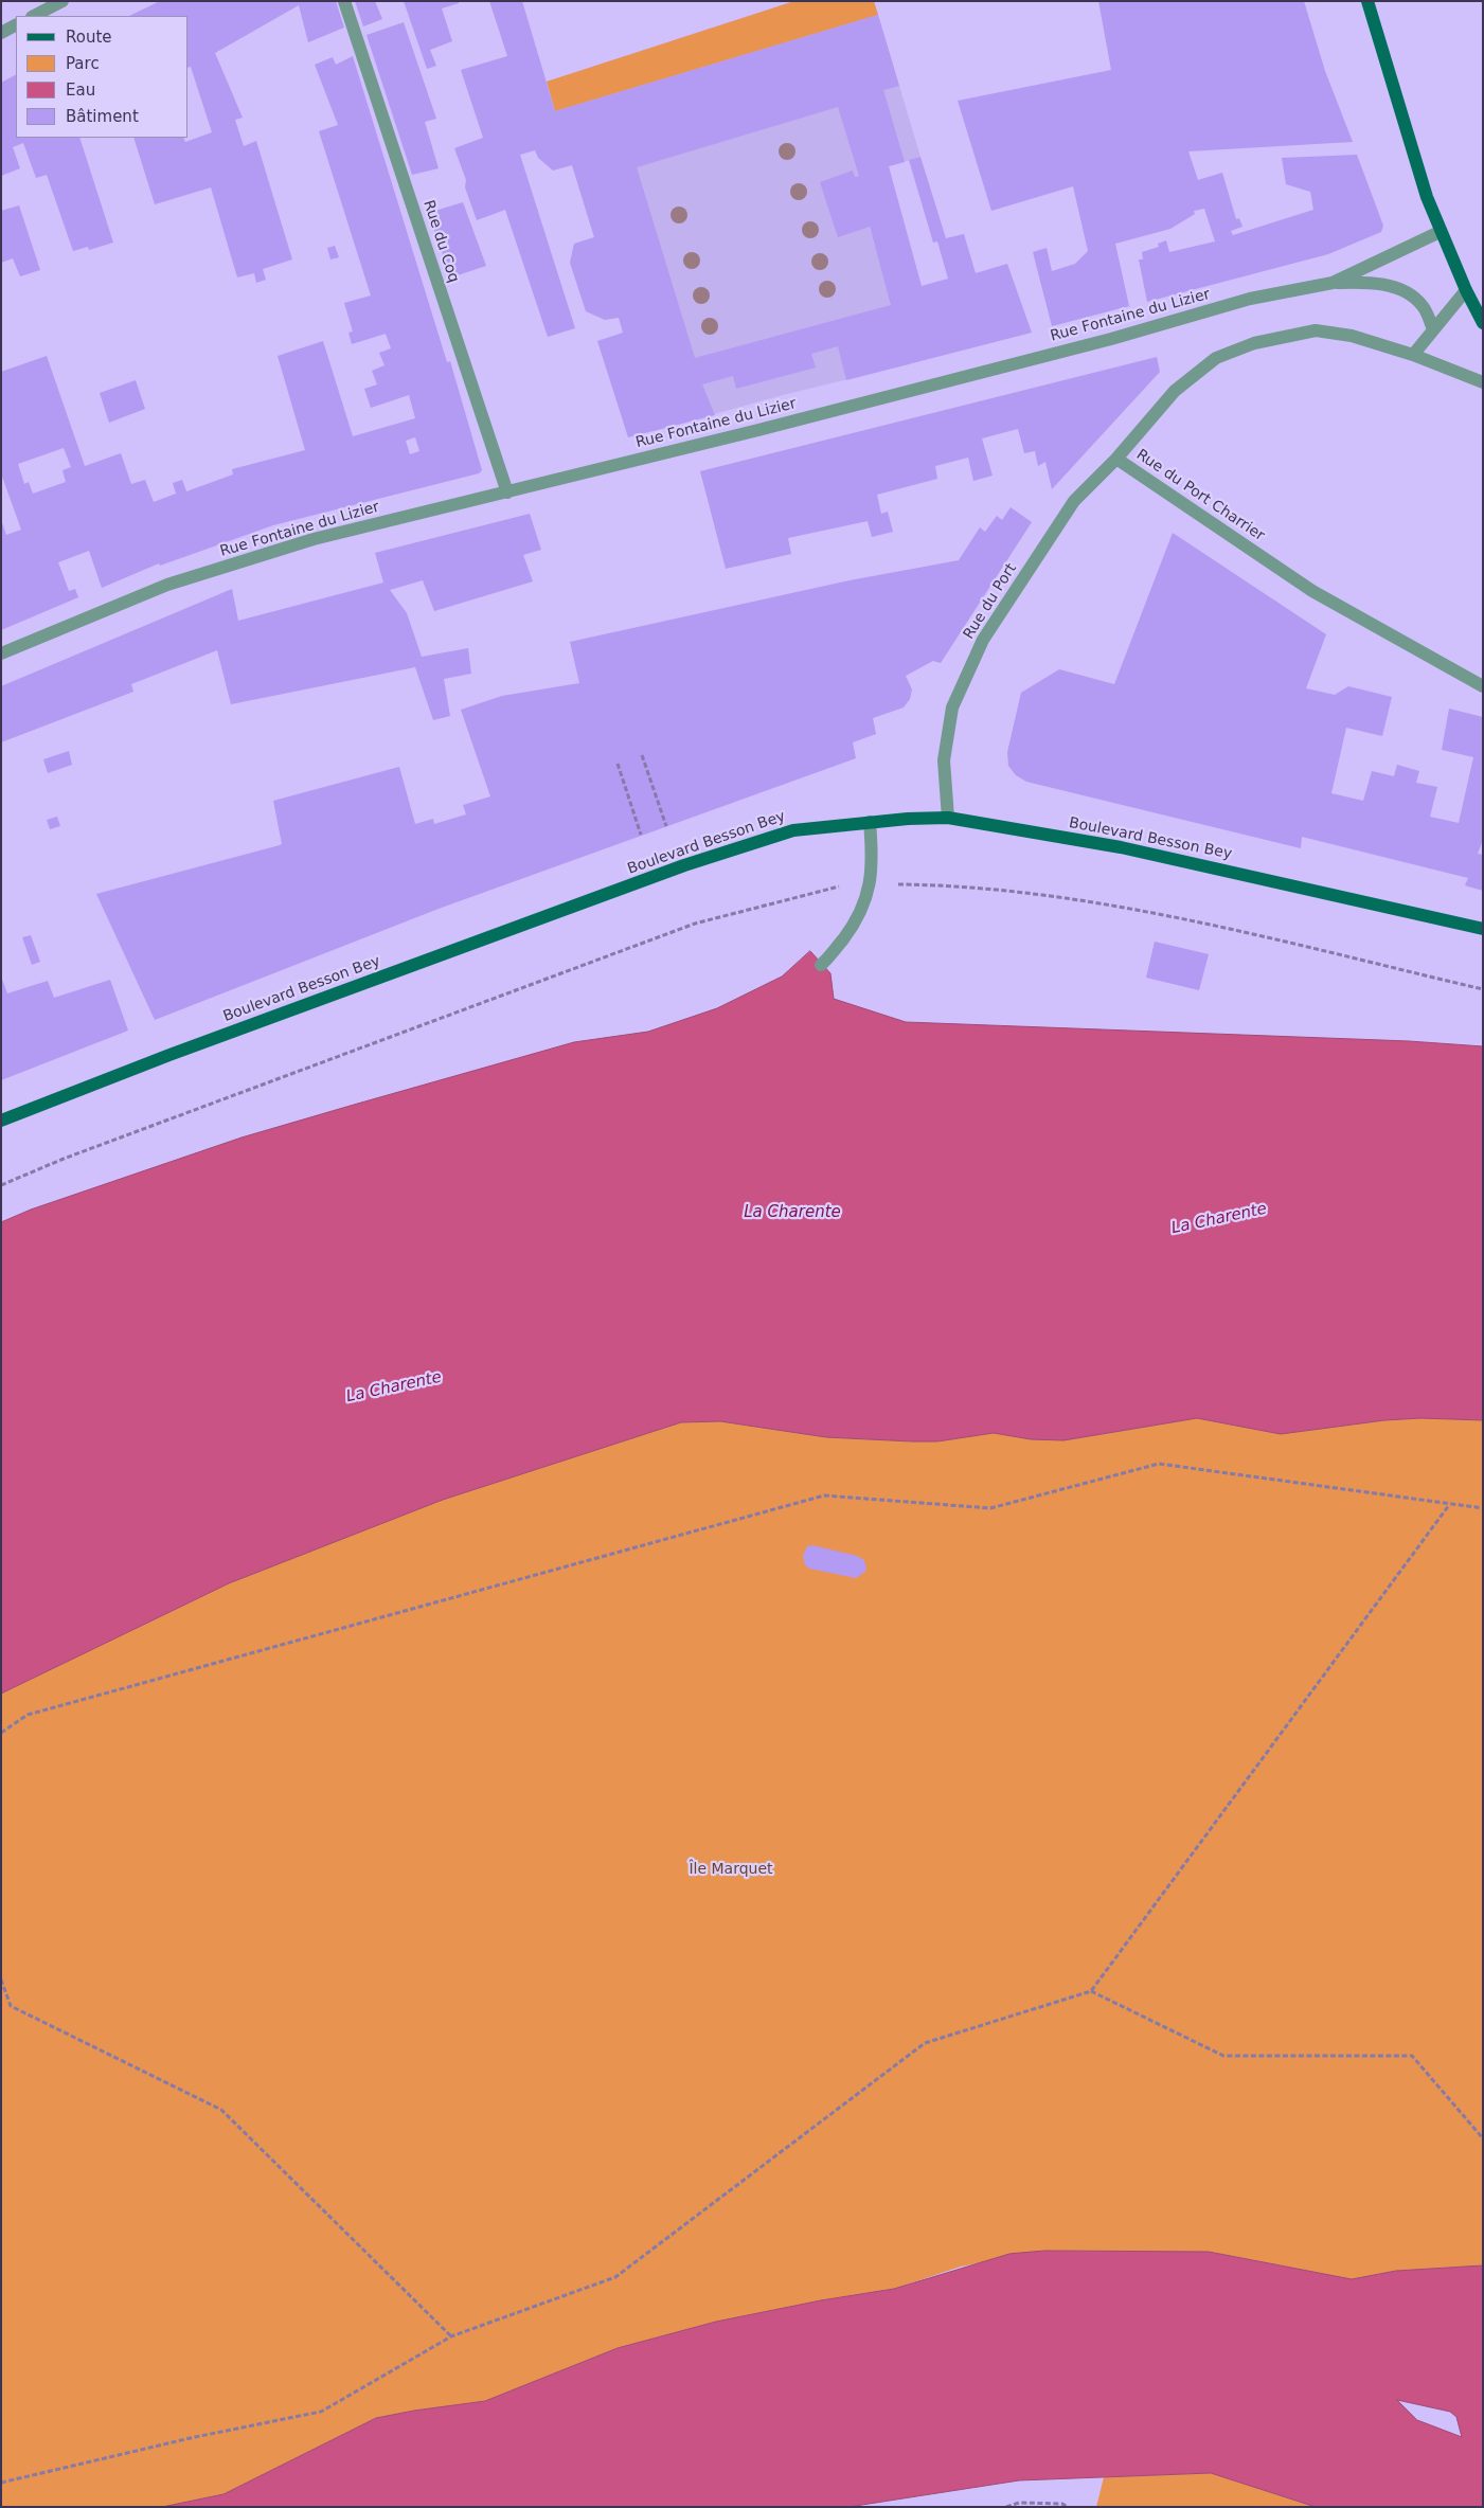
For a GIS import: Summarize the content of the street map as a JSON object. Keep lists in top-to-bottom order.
{
  "streets": {
    "main road": ["Boulevard Besson Bey"],
    "street": [
      "Rue du Coq",
      "Rue Fontaine du Lizier",
      "Rue du Port Charrier",
      "Rue du Port"
    ]
  },
  "crossings": [
    ["Rue du Coq", "Rue Fontaine du Lizier"],
    ["Rue du Port Charrier", "Rue du Port"],
    ["Rue du Port", "Boulevard Besson Bey"]
  ],
  "water": ["La Charente"],
  "parks": ["Île Marquet"],
  "legend": [
    "Route",
    "Parc",
    "Eau",
    "Bâtiment"
  ]
}
